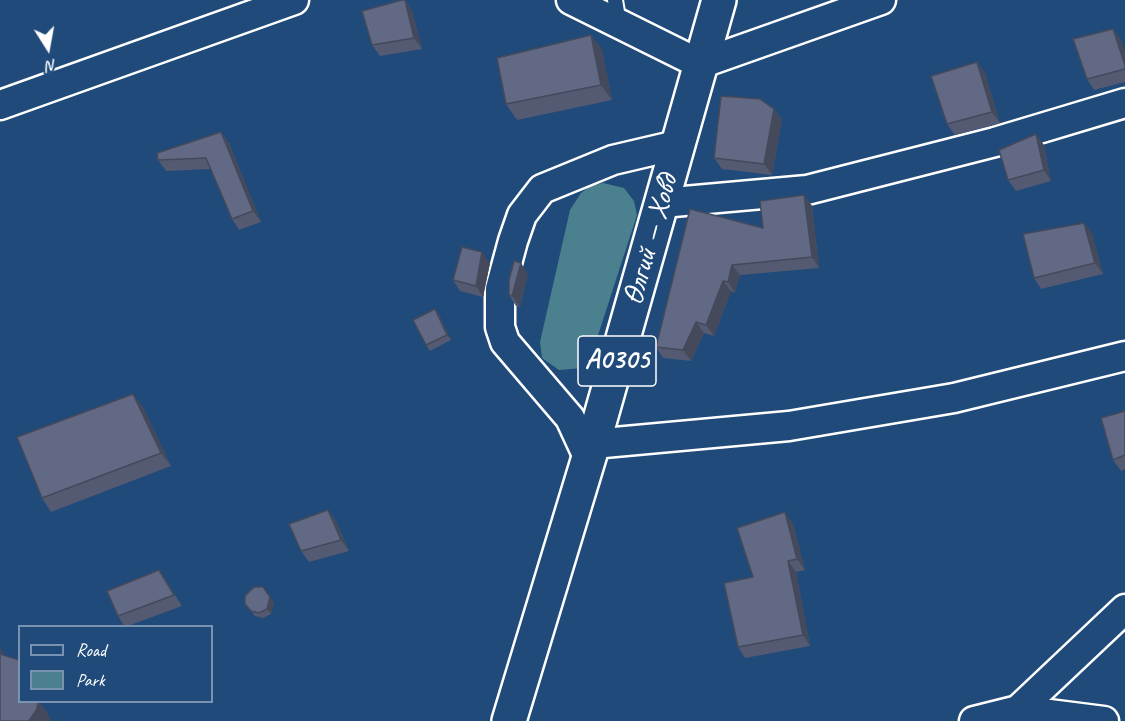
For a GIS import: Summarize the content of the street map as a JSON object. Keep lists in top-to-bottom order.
{
  "streets": {
    "highway": ["Өлгий — Ховд", "A0305"]
  },
  "legend": ["Road", "Park"],
  "north": "bottom"
}
